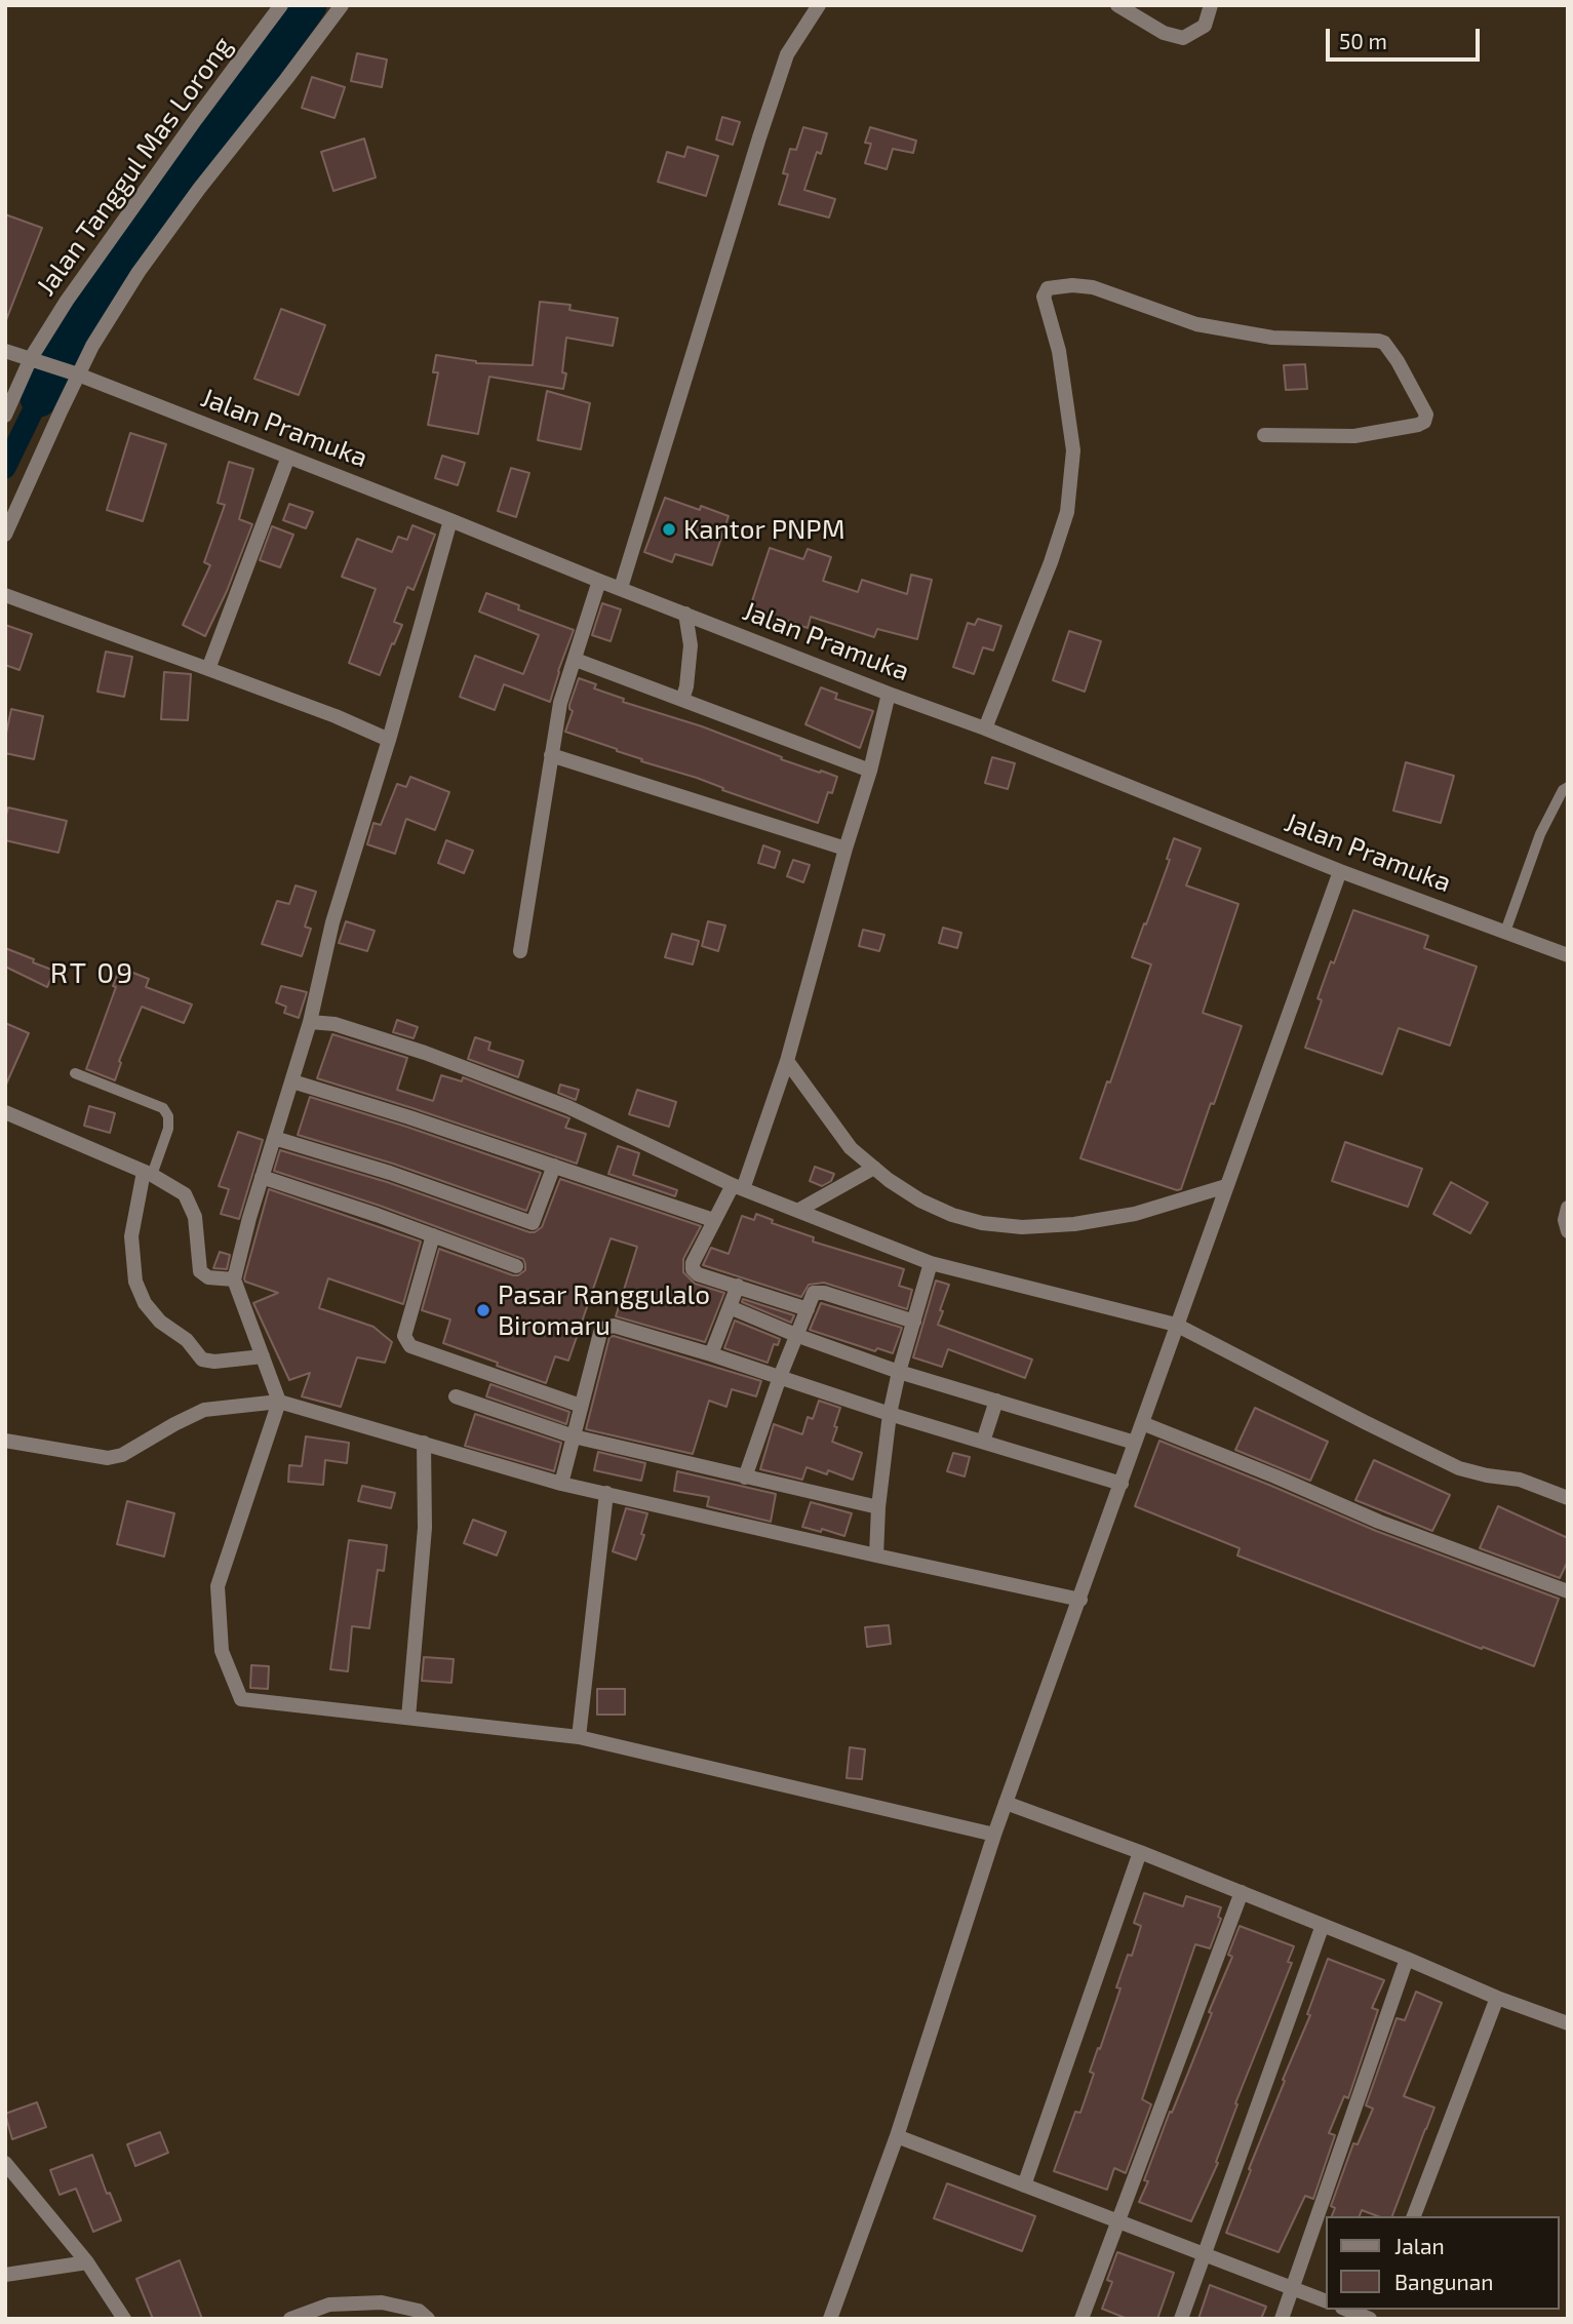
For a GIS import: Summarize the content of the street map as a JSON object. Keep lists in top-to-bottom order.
{
  "streets": {
    "street": ["Jalan Tanggul Mas Lorong", "Jalan Pramuka"]
  },
  "crossings": [
    ["Jalan Tanggul Mas Lorong", "Jalan Pramuka"]
  ],
  "districts": ["RT 09"],
  "places": ["Kantor PNPM", "Pasar Ranggulalo Biromaru"],
  "legend": ["Jalan", "Bangunan"],
  "scale_bar": "50 m"
}
